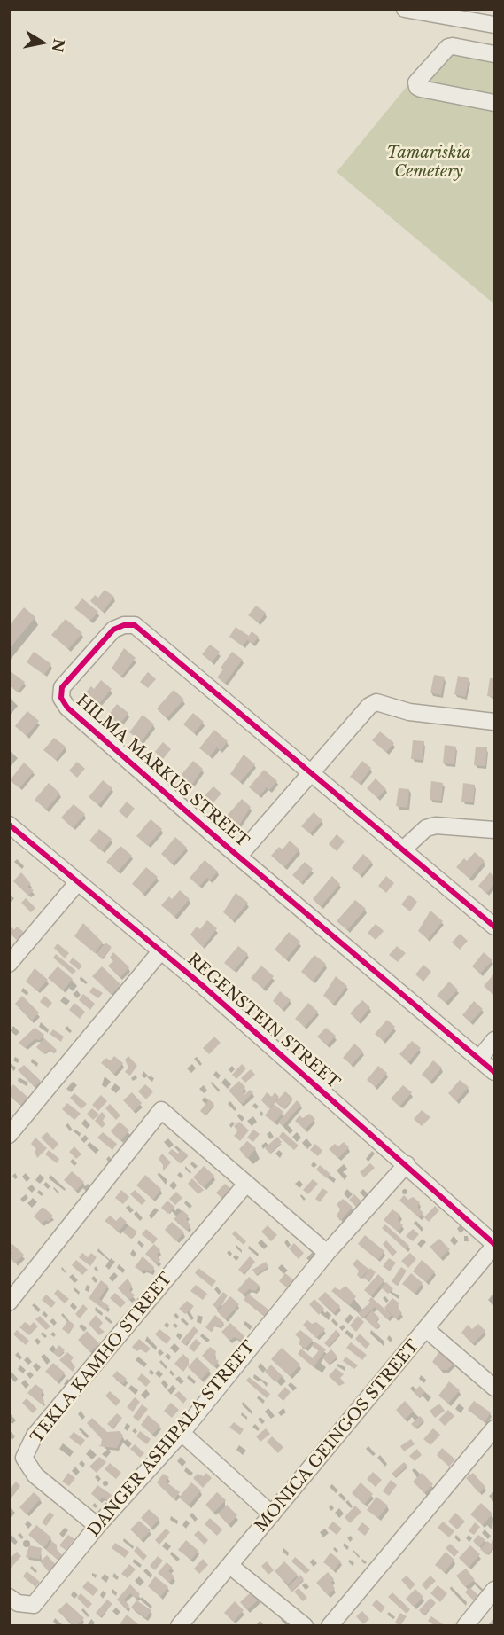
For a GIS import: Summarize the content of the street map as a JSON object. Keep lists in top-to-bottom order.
{
  "streets": {
    "street": [
      "HILMA MARKUS STREET",
      "REGENSTEIN STREET",
      "TEKLA KAMHO STREET",
      "MONICA GEINGOS STREET",
      "DANGER ASHIPALA STREET"
    ]
  },
  "crossings": [
    ["REGENSTEIN STREET", "MONICA GEINGOS STREET"],
    ["REGENSTEIN STREET", "DANGER ASHIPALA STREET"],
    ["TEKLA KAMHO STREET", "DANGER ASHIPALA STREET"]
  ],
  "parks": ["Tamariskia Cemetery"],
  "north": "right"
}
